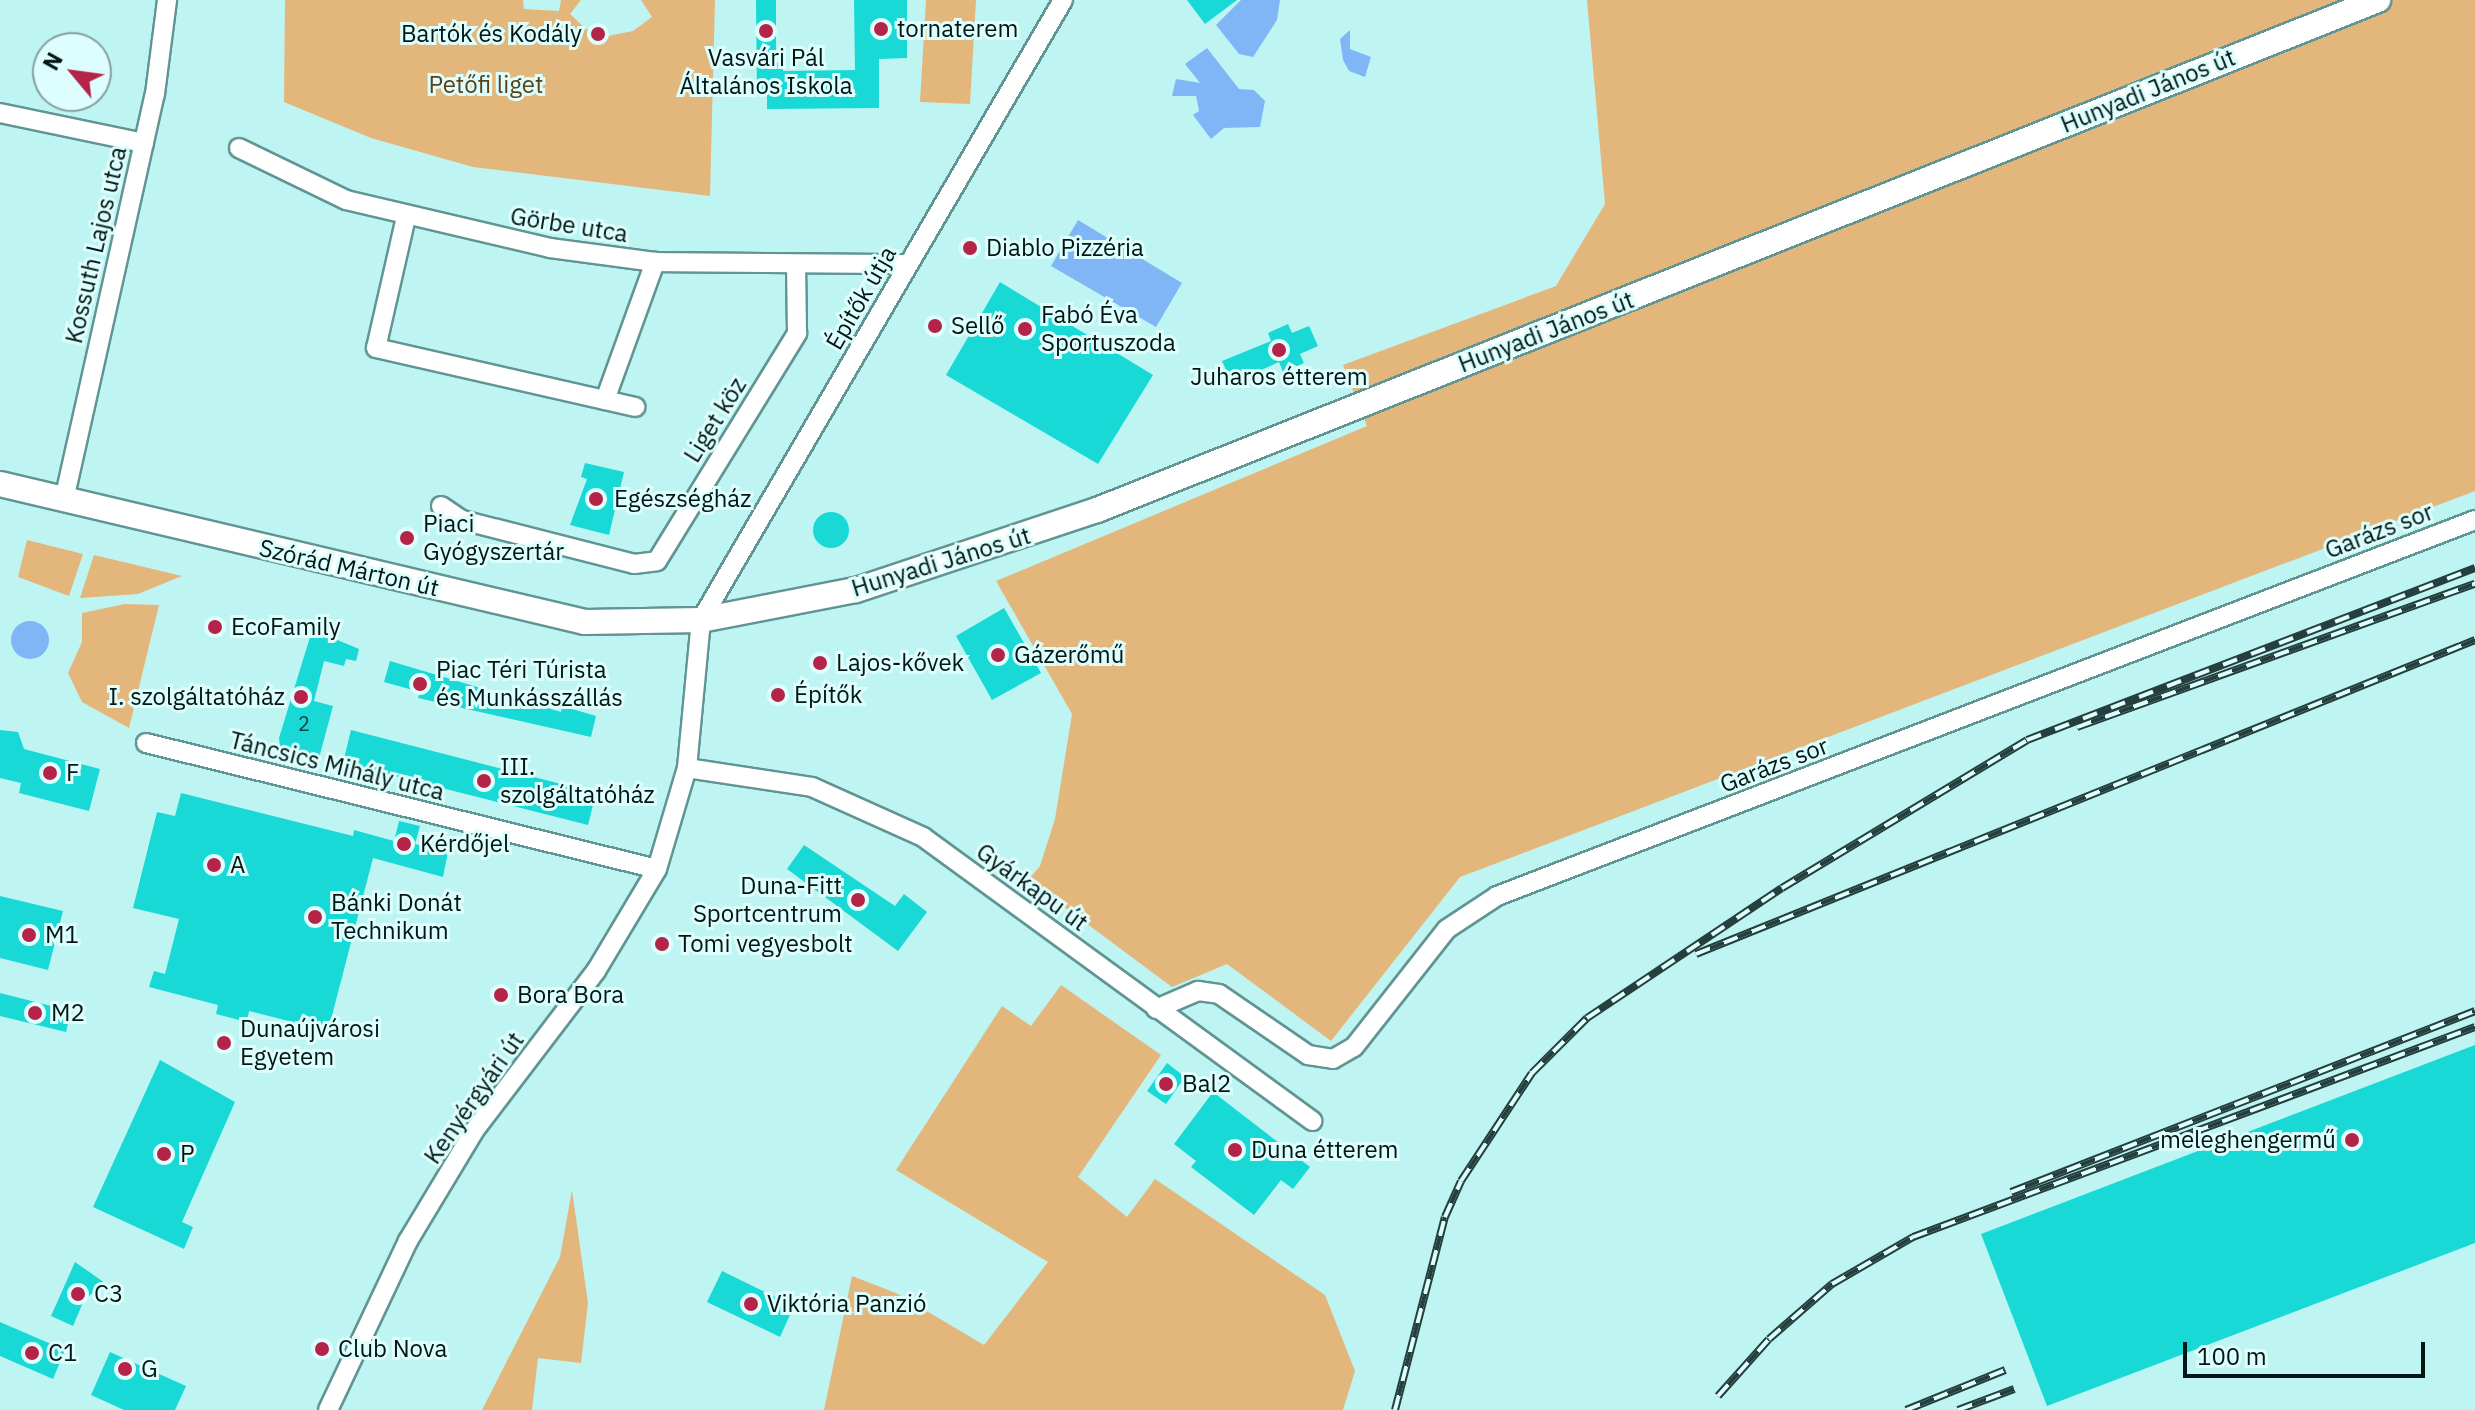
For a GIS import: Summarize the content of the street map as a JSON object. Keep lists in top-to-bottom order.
{
  "streets": {
    "street": [
      "Hunyadi János út",
      "Görbe utca",
      "Kossuth Lajos utca",
      "Építők útja",
      "Liget köz",
      "Garázs sor",
      "Szórád Márton út",
      "Táncsics Mihály utca",
      "Gyárkapu út",
      "Kenyérgyári út"
    ]
  },
  "crossings": [
    ["Hunyadi János út", "Építők útja"],
    ["Hunyadi János út", "Szórád Márton út"],
    ["Hunyadi János út", "Kenyérgyári út"],
    ["Görbe utca", "Építők útja"],
    ["Görbe utca", "Liget köz"],
    ["Kossuth Lajos utca", "Szórád Márton út"],
    ["Építők útja", "Szórád Márton út"],
    ["Építők útja", "Kenyérgyári út"],
    ["Garázs sor", "Gyárkapu út"],
    ["Szórád Márton út", "Kenyérgyári út"],
    ["Táncsics Mihály utca", "Kenyérgyári út"],
    ["Gyárkapu út", "Kenyérgyári út"]
  ],
  "parks": ["Petőfi liget"],
  "places": [
    "tornaterem",
    "Vasvári Pál Általános Iskola",
    "Bartók és Kodály",
    "Diablo Pizzéria",
    "Sellő",
    "Fabó Éva Sportuszoda",
    "Juharos étterem",
    "Egészségház",
    "Piaci Gyógyszertár",
    "EcoFamily",
    "Gázerőmű",
    "Lajos-kővek",
    "Piac Téri Túrista és Munkásszállás",
    "Építők",
    "I. szolgáltatóház",
    "F",
    "III. szolgáltatóház",
    "Kérdőjel",
    "A",
    "Duna-Fitt Sportcentrum",
    "Bánki Donát Technikum",
    "M1",
    "Tomi vegyesbolt",
    "Bora Bora",
    "M2",
    "Dunaújvárosi Egyetem",
    "Bal2",
    "meleghengermű",
    "Duna étterem",
    "P",
    "C3",
    "Viktória Panzió",
    "Club Nova",
    "C1",
    "G"
  ],
  "house_numbers": ["2"],
  "scale_bar": "100 m",
  "north": "top left"
}
